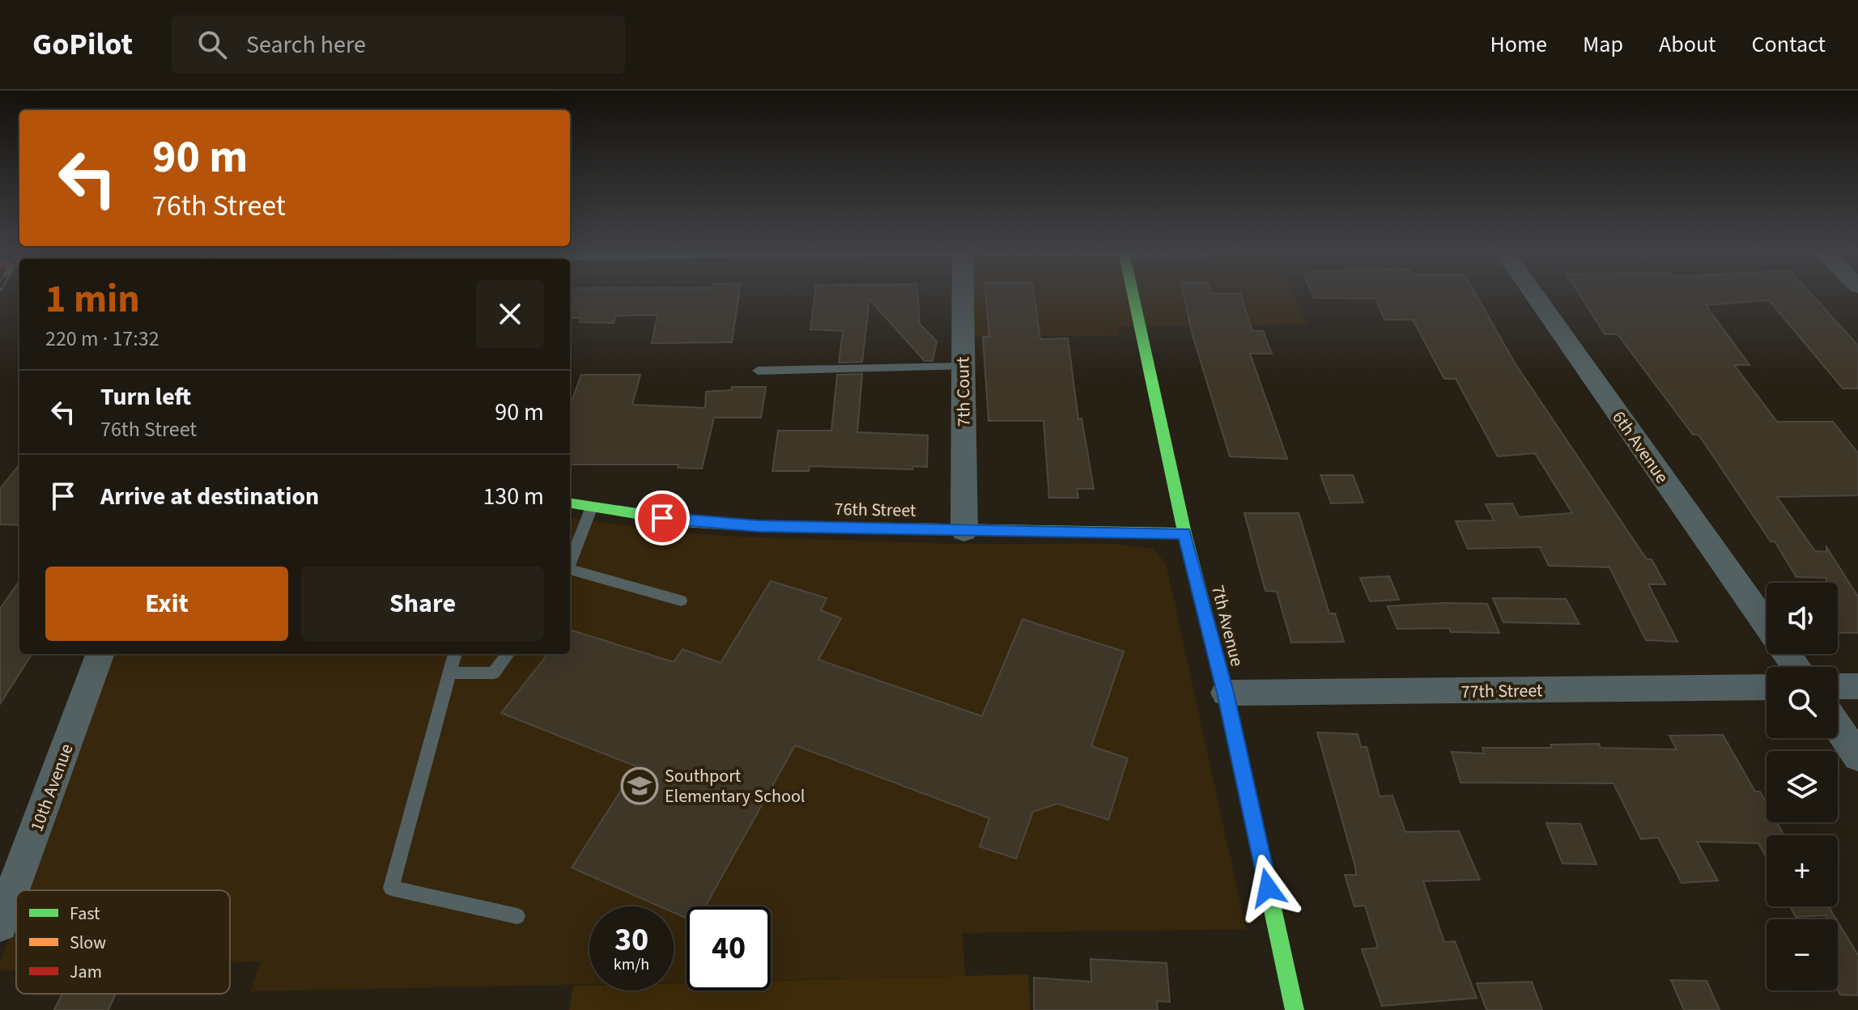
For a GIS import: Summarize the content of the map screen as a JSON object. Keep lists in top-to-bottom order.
{
  "streets": {
    "street": [
      "7th Court",
      "6th Avenue",
      "76th Street",
      "7th Avenue",
      "77th Street",
      "10th Avenue"
    ]
  },
  "crossings": [
    ["7th Court", "76th Street"],
    ["76th Street", "7th Avenue"],
    ["7th Avenue", "77th Street"]
  ],
  "places": {
    "school or university": ["Southport Elementary School"]
  },
  "legend": ["Fast", "Slow", "Jam"],
  "page": {
    "header": "GoPilot",
    "search": "Search here",
    "nav": [
      "Home",
      "Map",
      "About",
      "Contact"
    ],
    "turn": ["90 m", "76th Street"],
    "heading": ["1 min", "220 m · 17:32"],
    "list": [
      {
        "name": "Turn left",
        "note": "76th Street",
        "value": "90 m"
      },
      {
        "name": "Arrive at destination",
        "value": "130 m"
      }
    ],
    "buttons": ["Exit", "Share"],
    "map_buttons": ["+", "−"],
    "speed": "30 km/h",
    "limit": "40"
  }
}
